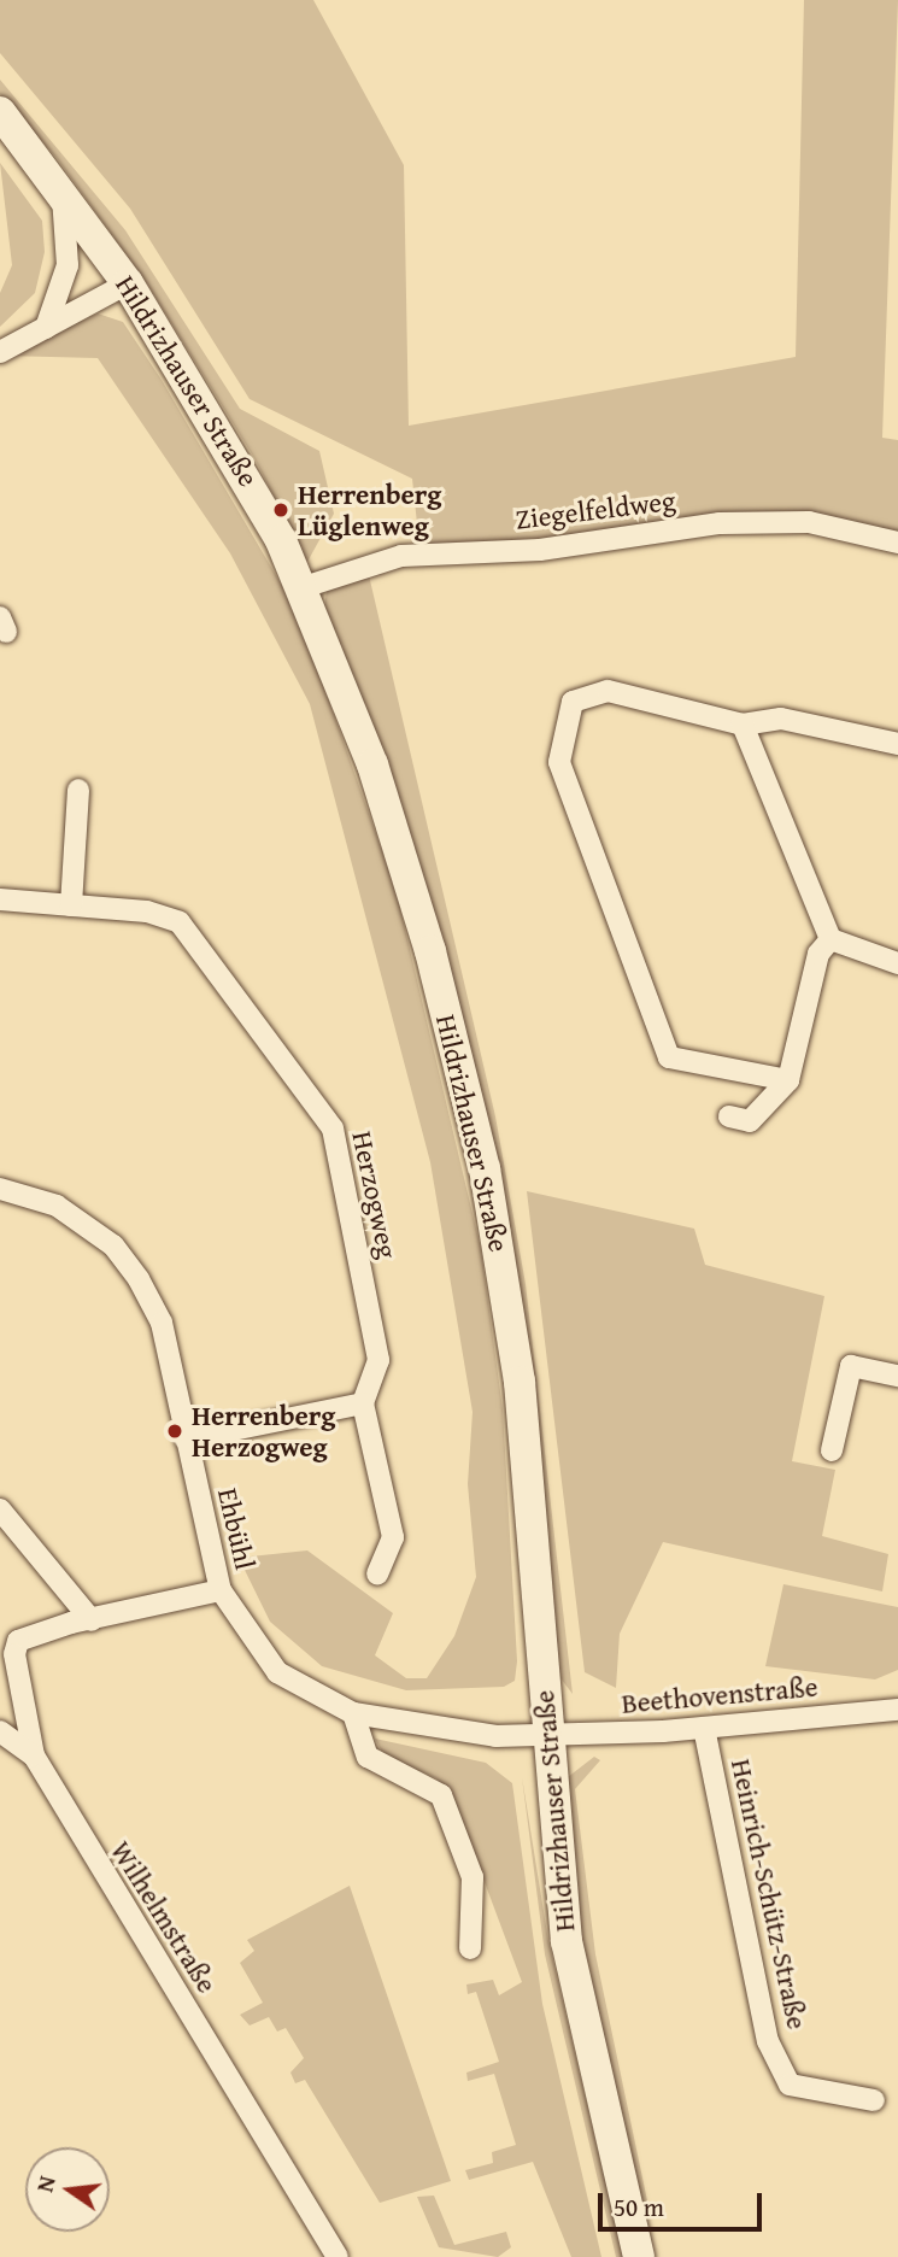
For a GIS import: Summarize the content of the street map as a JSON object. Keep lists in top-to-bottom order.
{
  "streets": {
    "main road": ["Hildrizhauser Straße"],
    "street": [
      "Ziegelfeldweg",
      "Herzogweg",
      "Ehbühl",
      "Beethovenstraße",
      "Heinrich-Schütz-Straße",
      "Wilhelmstraße"
    ]
  },
  "crossings": [
    ["Hildrizhauser Straße", "Ziegelfeldweg"],
    ["Hildrizhauser Straße", "Ehbühl"],
    ["Hildrizhauser Straße", "Beethovenstraße"],
    ["Ehbühl", "Beethovenstraße"],
    ["Beethovenstraße", "Heinrich-Schütz-Straße"]
  ],
  "places": ["Herrenberg Lüglenweg", "Herrenberg Herzogweg"],
  "scale_bar": "50 m",
  "north": "left"
}
